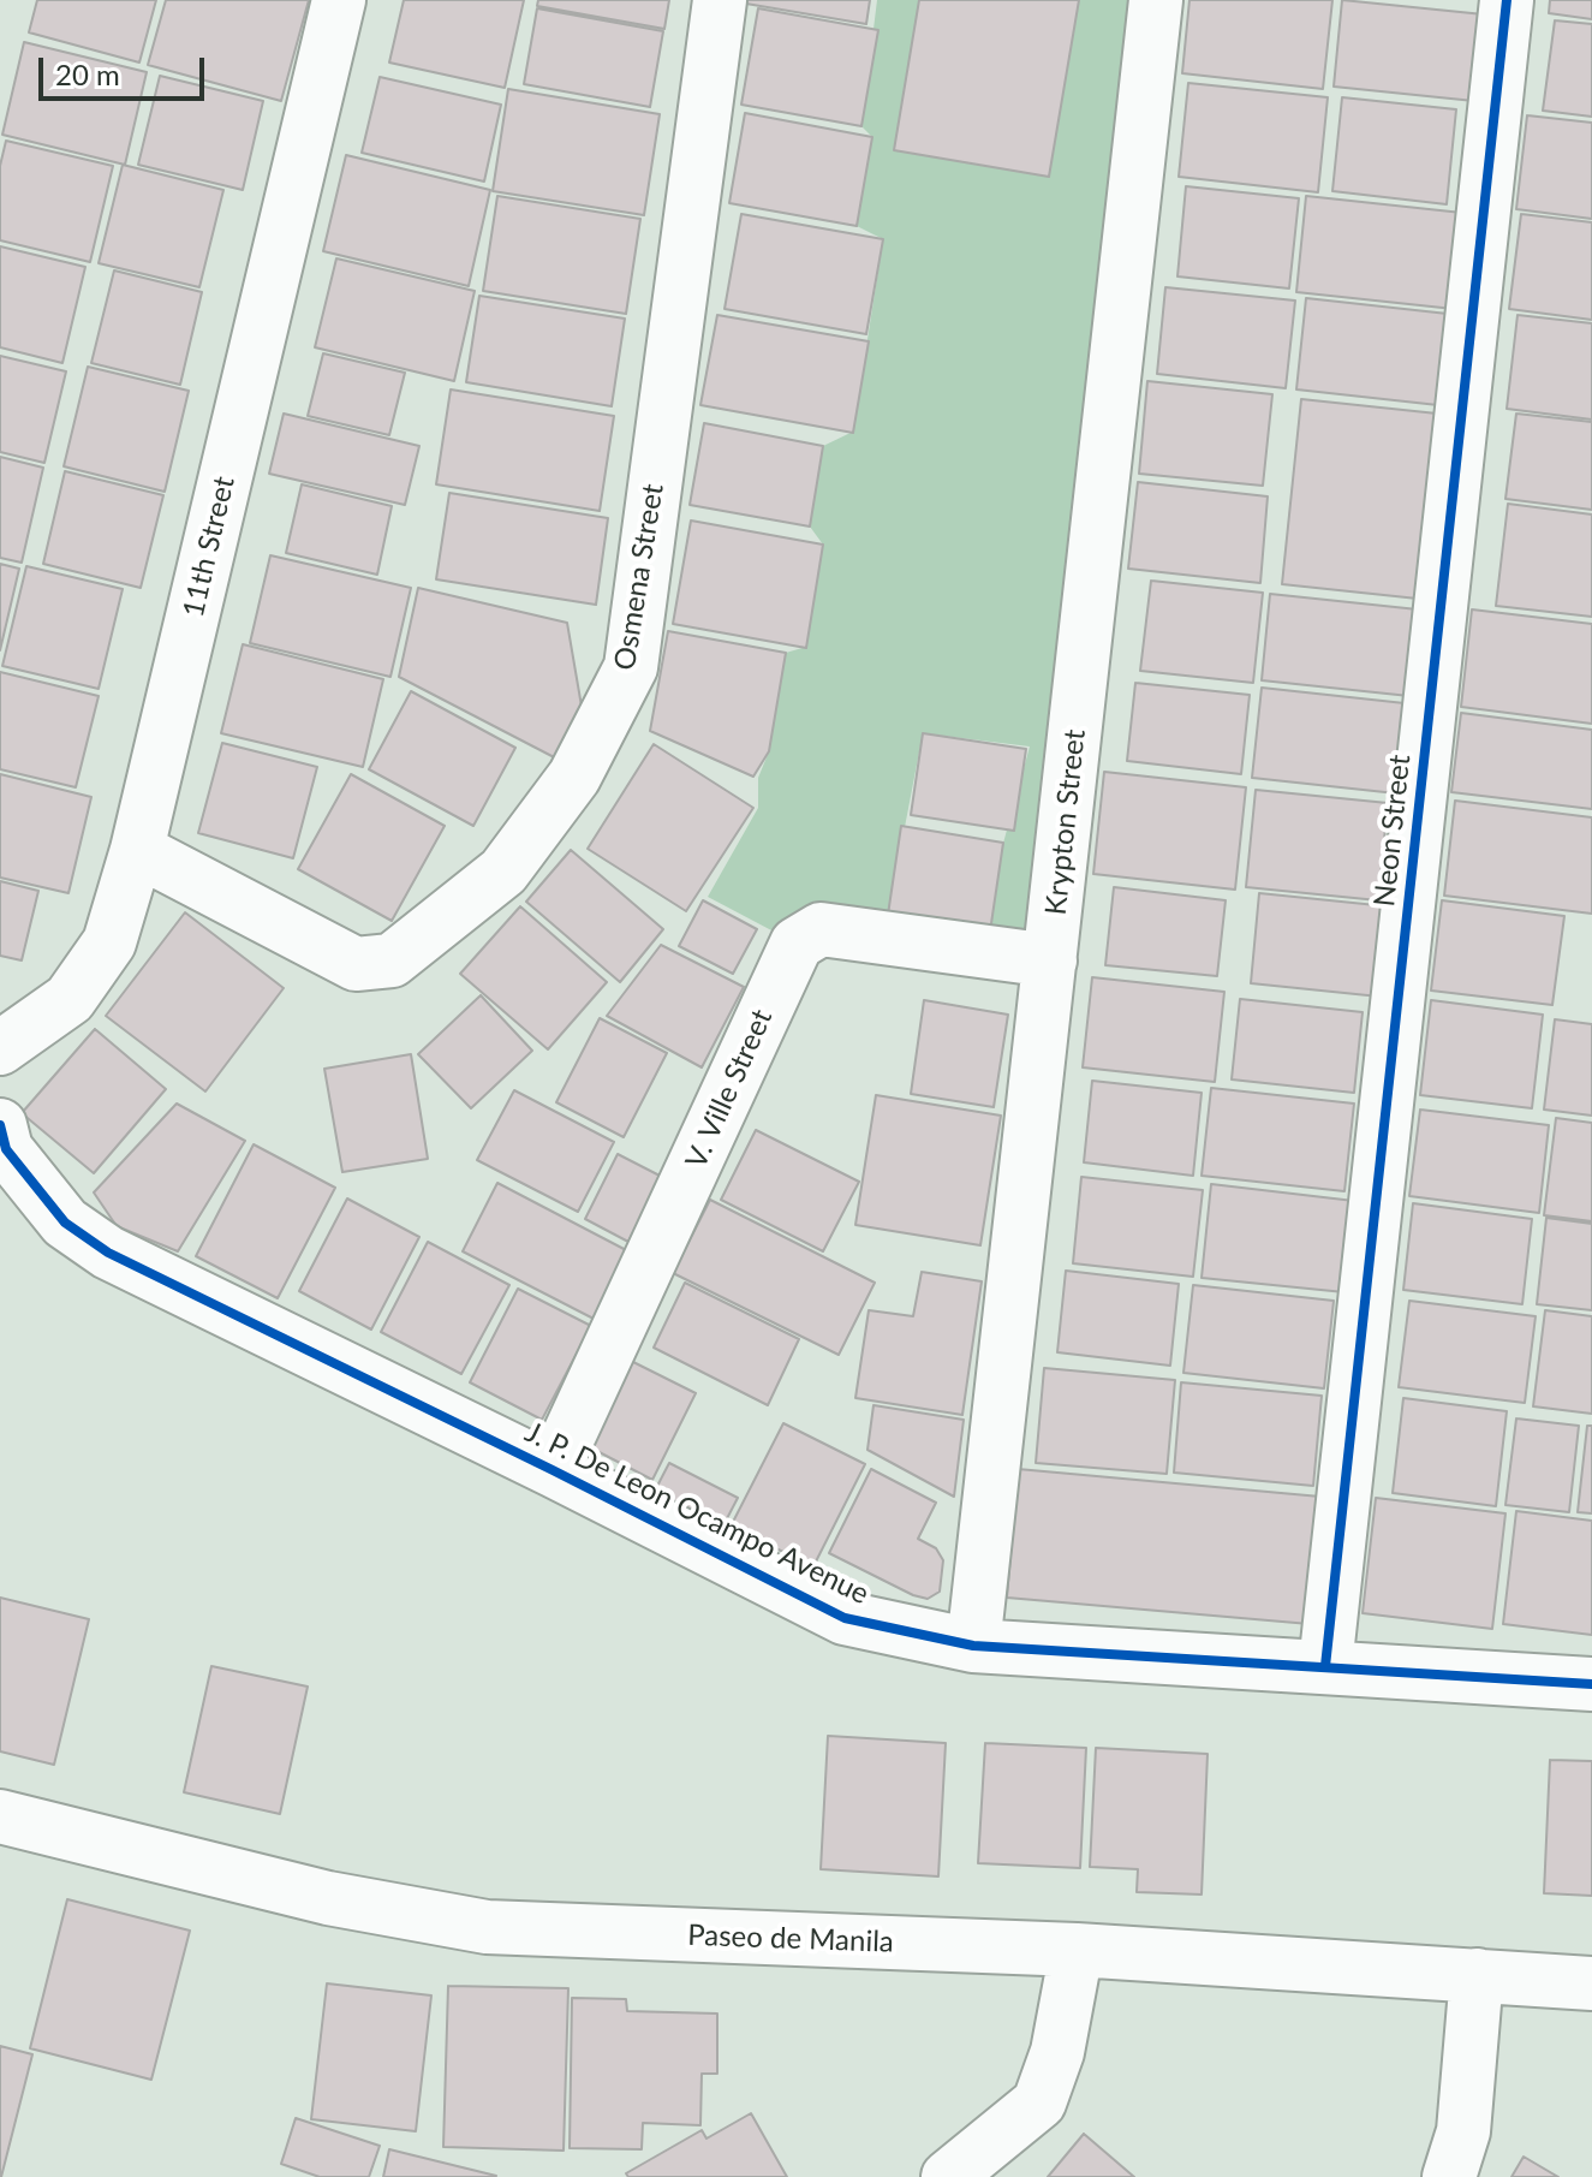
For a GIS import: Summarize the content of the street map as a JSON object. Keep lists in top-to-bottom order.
{
  "streets": {
    "street": [
      "11th Street",
      "Osmena Street",
      "Krypton Street",
      "Neon Street",
      "V. Ville Street",
      "J. P. De Leon Ocampo Avenue",
      "Paseo de Manila"
    ]
  },
  "crossings": [
    ["11th Street", "Osmena Street"],
    ["Krypton Street", "V. Ville Street"],
    ["Krypton Street", "J. P. De Leon Ocampo Avenue"],
    ["Neon Street", "J. P. De Leon Ocampo Avenue"],
    ["V. Ville Street", "J. P. De Leon Ocampo Avenue"]
  ],
  "scale_bar": "20 m"
}
